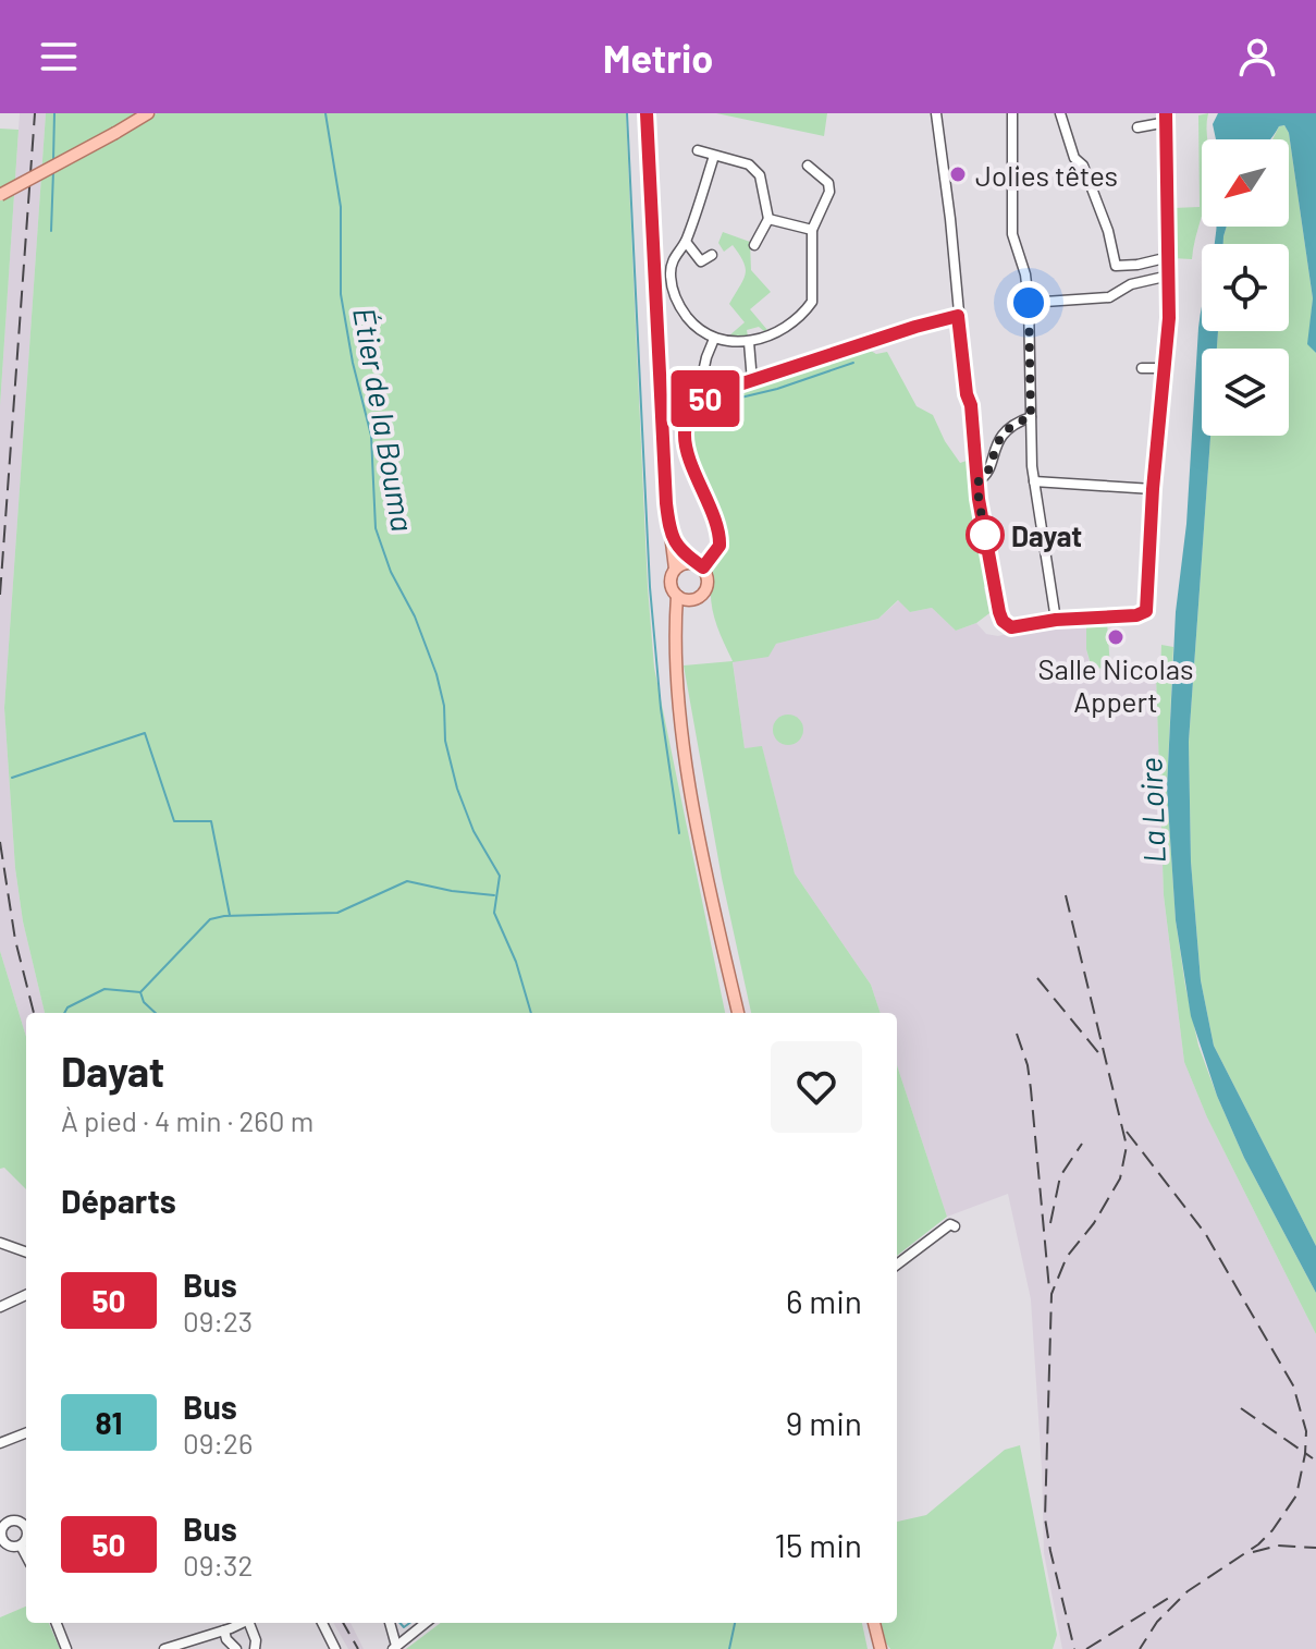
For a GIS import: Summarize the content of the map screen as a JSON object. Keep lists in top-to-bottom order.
{
  "water": ["Étier de la Bouma", "La Loire"],
  "places": ["Jolies têtes", "Dayat", "Salle Nicolas Appert"],
  "lines": ["bus line 50"],
  "north": "bottom left",
  "page": {
    "header": "Metrio",
    "on_map": "50",
    "heading": [
      ["Dayat", "À pied · 4 min · 260 m"],
      "Départs"
    ],
    "list": [
      {
        "mark": "50",
        "name": "Bus",
        "note": "09:23",
        "value": "6 min"
      },
      {
        "mark": "81",
        "name": "Bus",
        "note": "09:26",
        "value": "9 min"
      },
      {
        "mark": "50",
        "name": "Bus",
        "note": "09:32",
        "value": "15 min"
      }
    ]
  }
}
